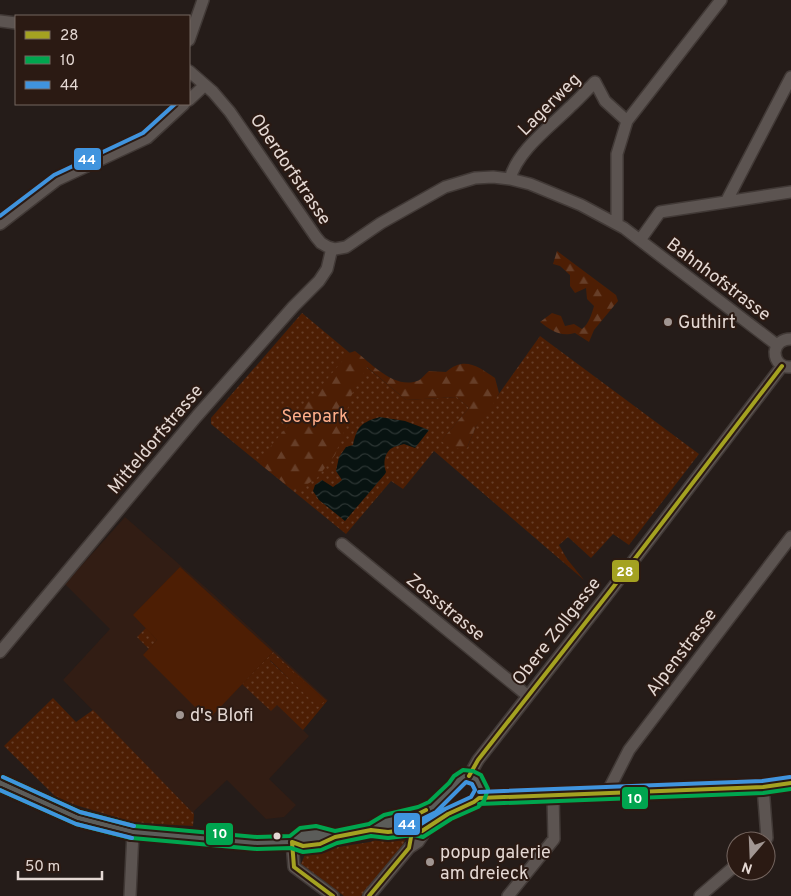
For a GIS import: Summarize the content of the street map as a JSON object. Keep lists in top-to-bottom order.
{
  "streets": {
    "street": [
      "Lagerweg",
      "Oberdorfstrasse",
      "Bahnhofstrasse",
      "Mitteldorfstrasse",
      "Zossstrasse",
      "Obere Zollgasse",
      "Alpenstrasse"
    ]
  },
  "crossings": [
    ["Lagerweg", "Oberdorfstrasse"],
    ["Oberdorfstrasse", "Bahnhofstrasse"],
    ["Oberdorfstrasse", "Mitteldorfstrasse"],
    ["Zossstrasse", "Obere Zollgasse"]
  ],
  "parks": ["Seepark"],
  "places": ["Guthirt", "d's Blofi", "popup galerie am dreieck"],
  "lines": ["transit line 44", "transit line 28", "transit line 10"],
  "legend": ["28", "10", "44"],
  "scale_bar": "50 m",
  "north": "bottom"
}
